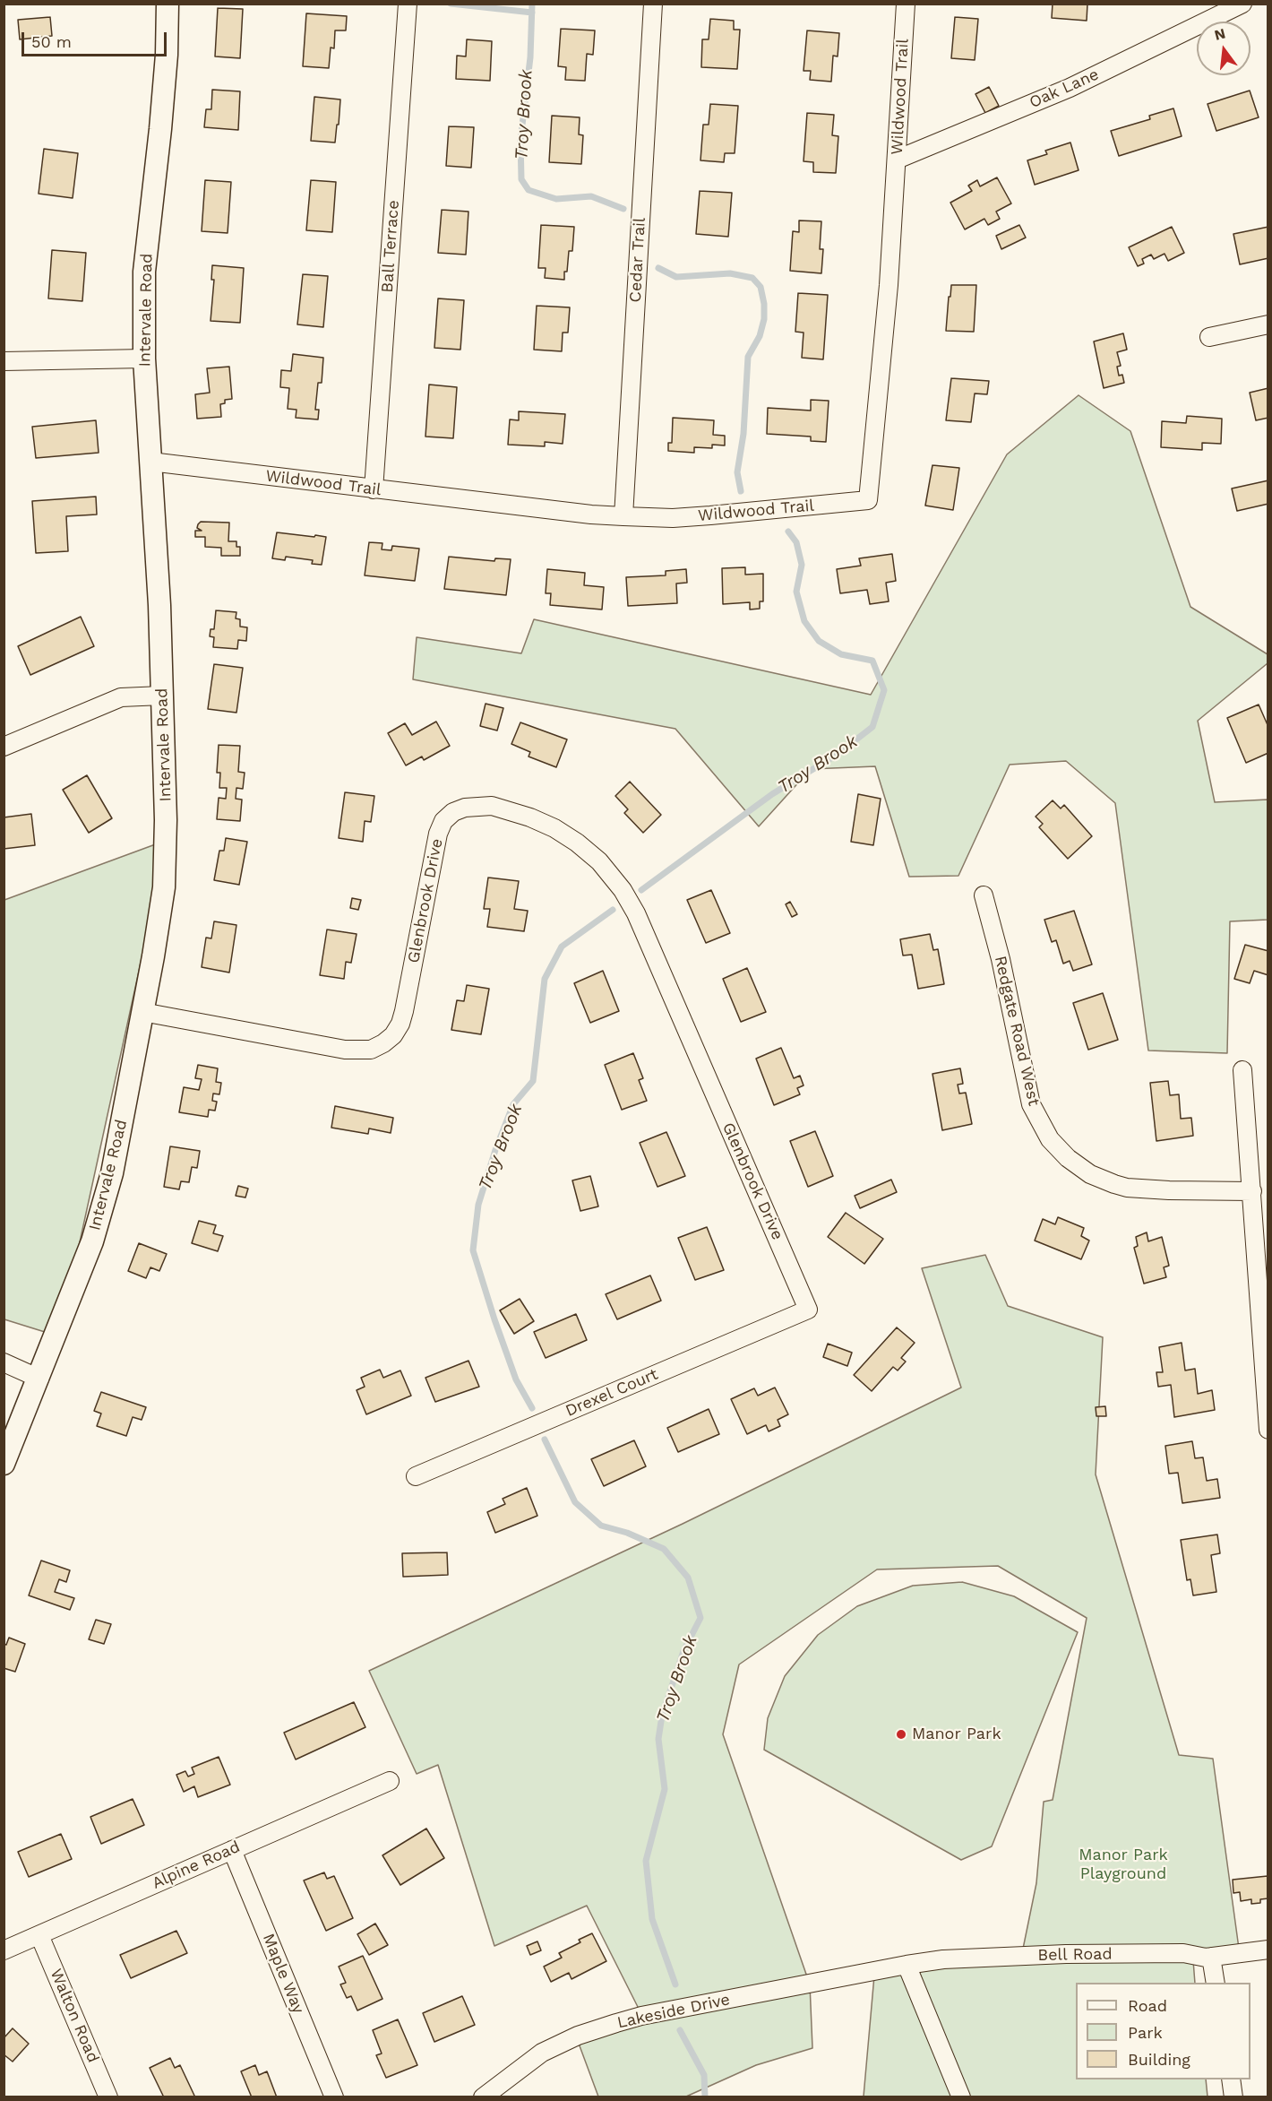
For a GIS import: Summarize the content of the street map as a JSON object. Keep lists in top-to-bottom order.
{
  "streets": {
    "street": [
      "Oak Lane",
      "Wildwood Trail",
      "Ball Terrace",
      "Cedar Trail",
      "Intervale Road",
      "Glenbrook Drive",
      "Redgate Road West",
      "Drexel Court",
      "Alpine Road",
      "Bell Road",
      "Maple Way",
      "Lakeside Drive",
      "Walton Road"
    ]
  },
  "crossings": [
    ["Oak Lane", "Wildwood Trail"],
    ["Wildwood Trail", "Ball Terrace"],
    ["Wildwood Trail", "Cedar Trail"],
    ["Wildwood Trail", "Intervale Road"],
    ["Intervale Road", "Glenbrook Drive"],
    ["Glenbrook Drive", "Drexel Court"],
    ["Alpine Road", "Maple Way"],
    ["Alpine Road", "Walton Road"],
    ["Bell Road", "Lakeside Drive"]
  ],
  "water": ["Troy Brook"],
  "parks": ["Manor Park Playground"],
  "places": ["Manor Park"],
  "legend": ["Road", "Park", "Building"],
  "scale_bar": "50 m",
  "north": "top"
}
